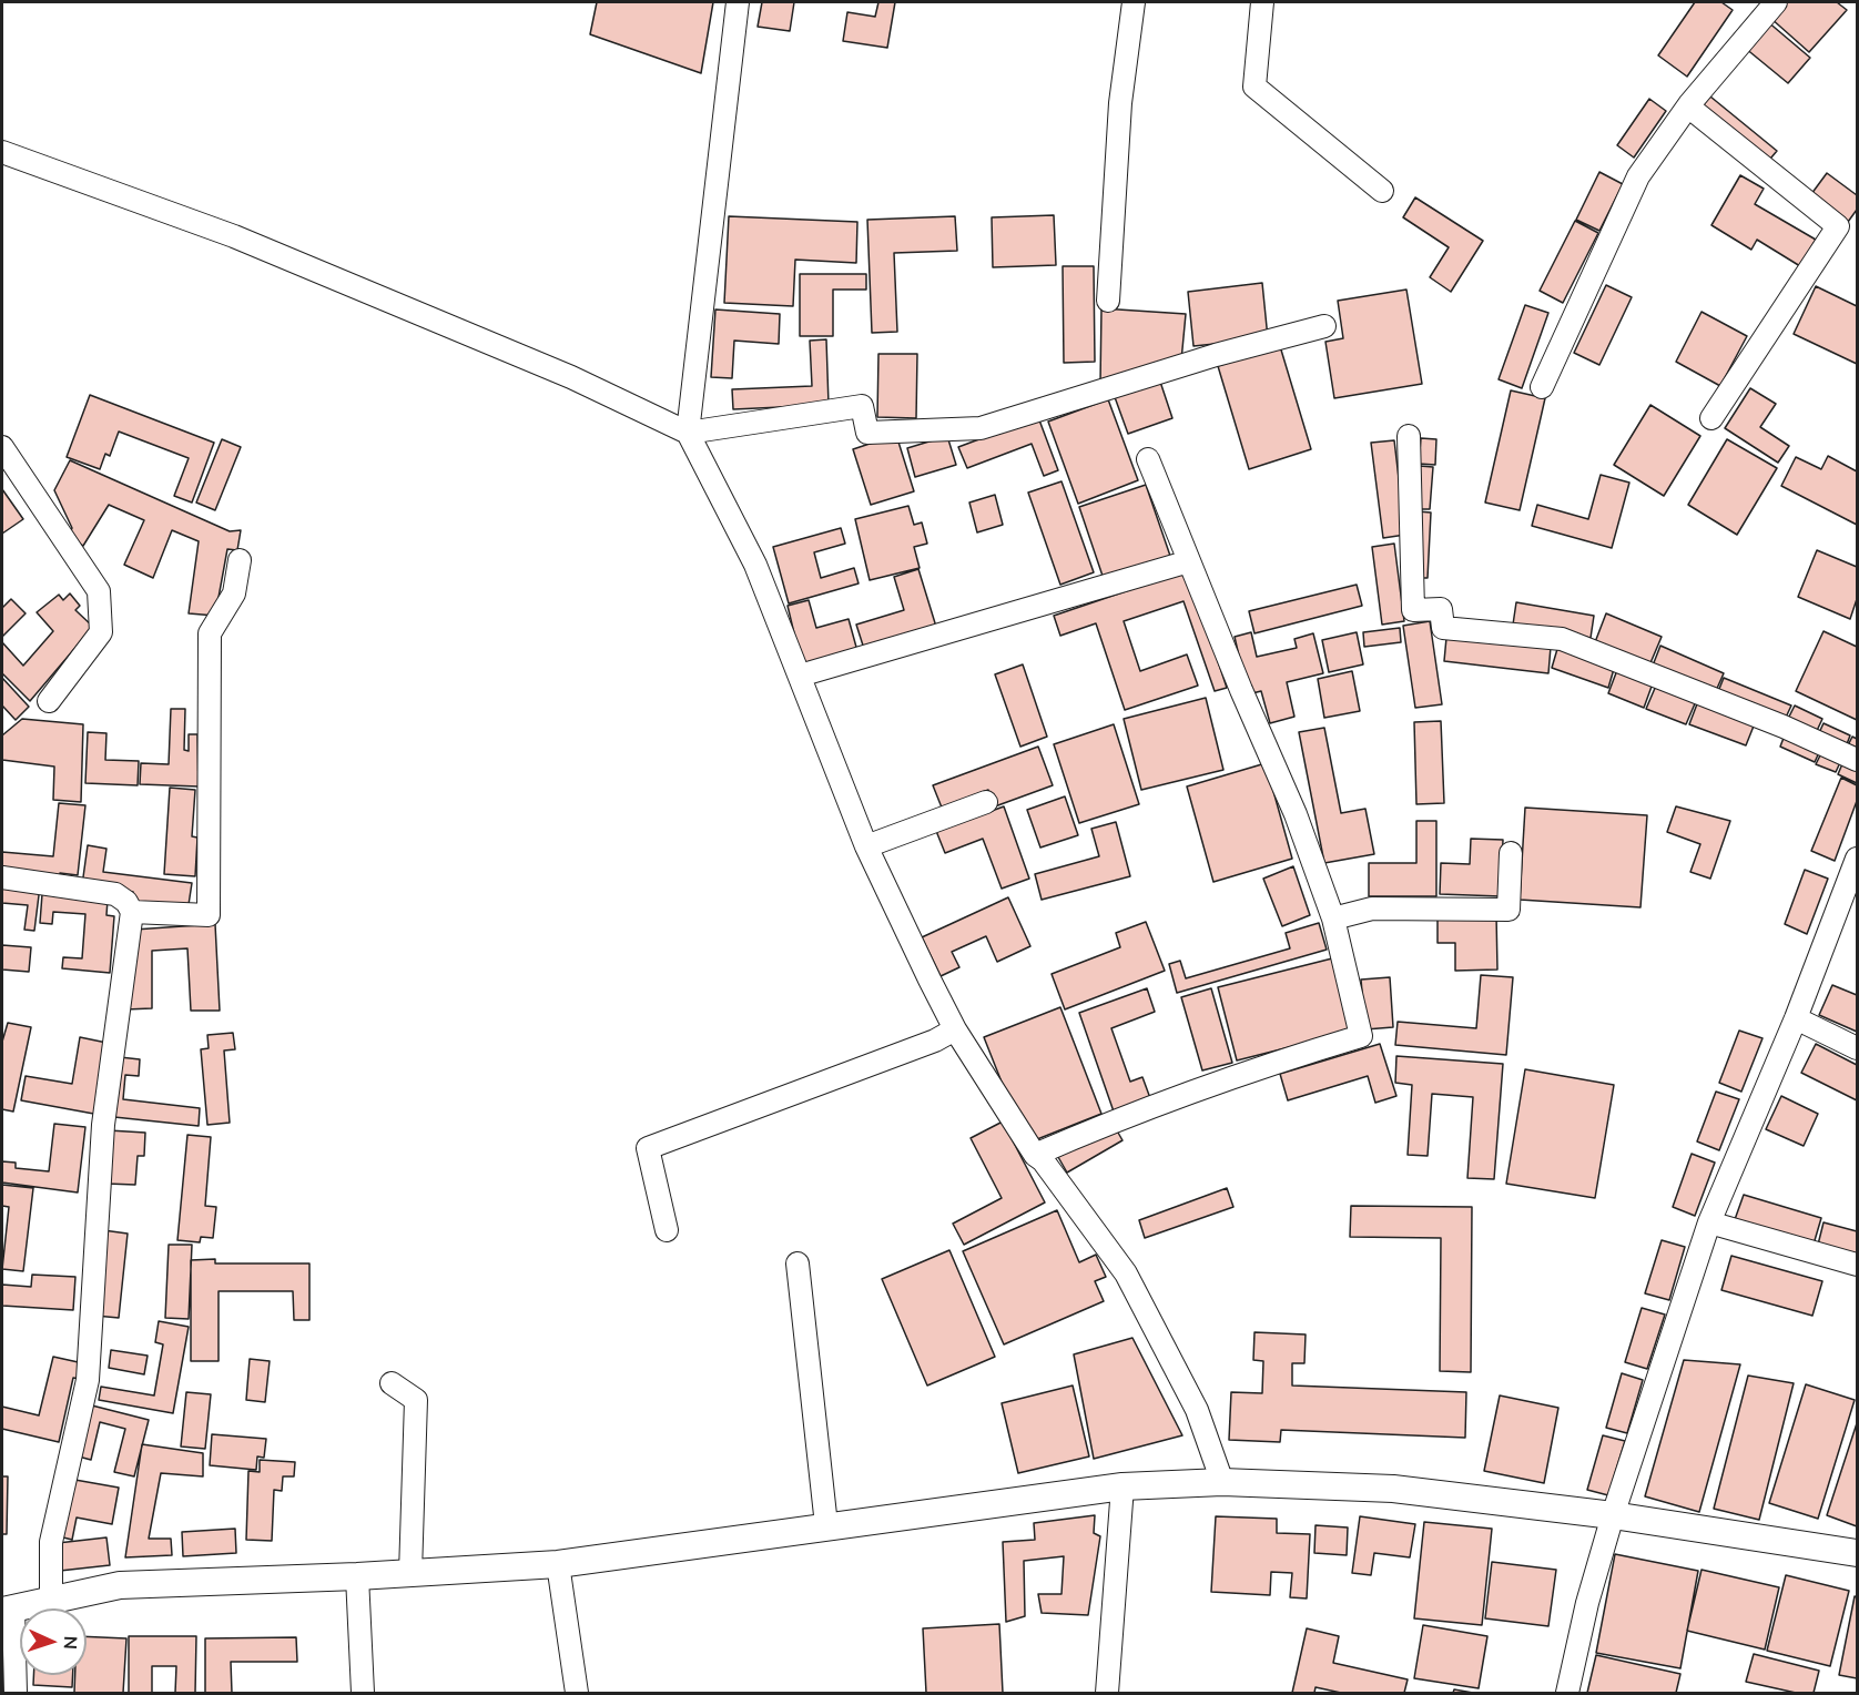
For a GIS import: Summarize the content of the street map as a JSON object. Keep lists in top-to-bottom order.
{
  "north": "right"
}
